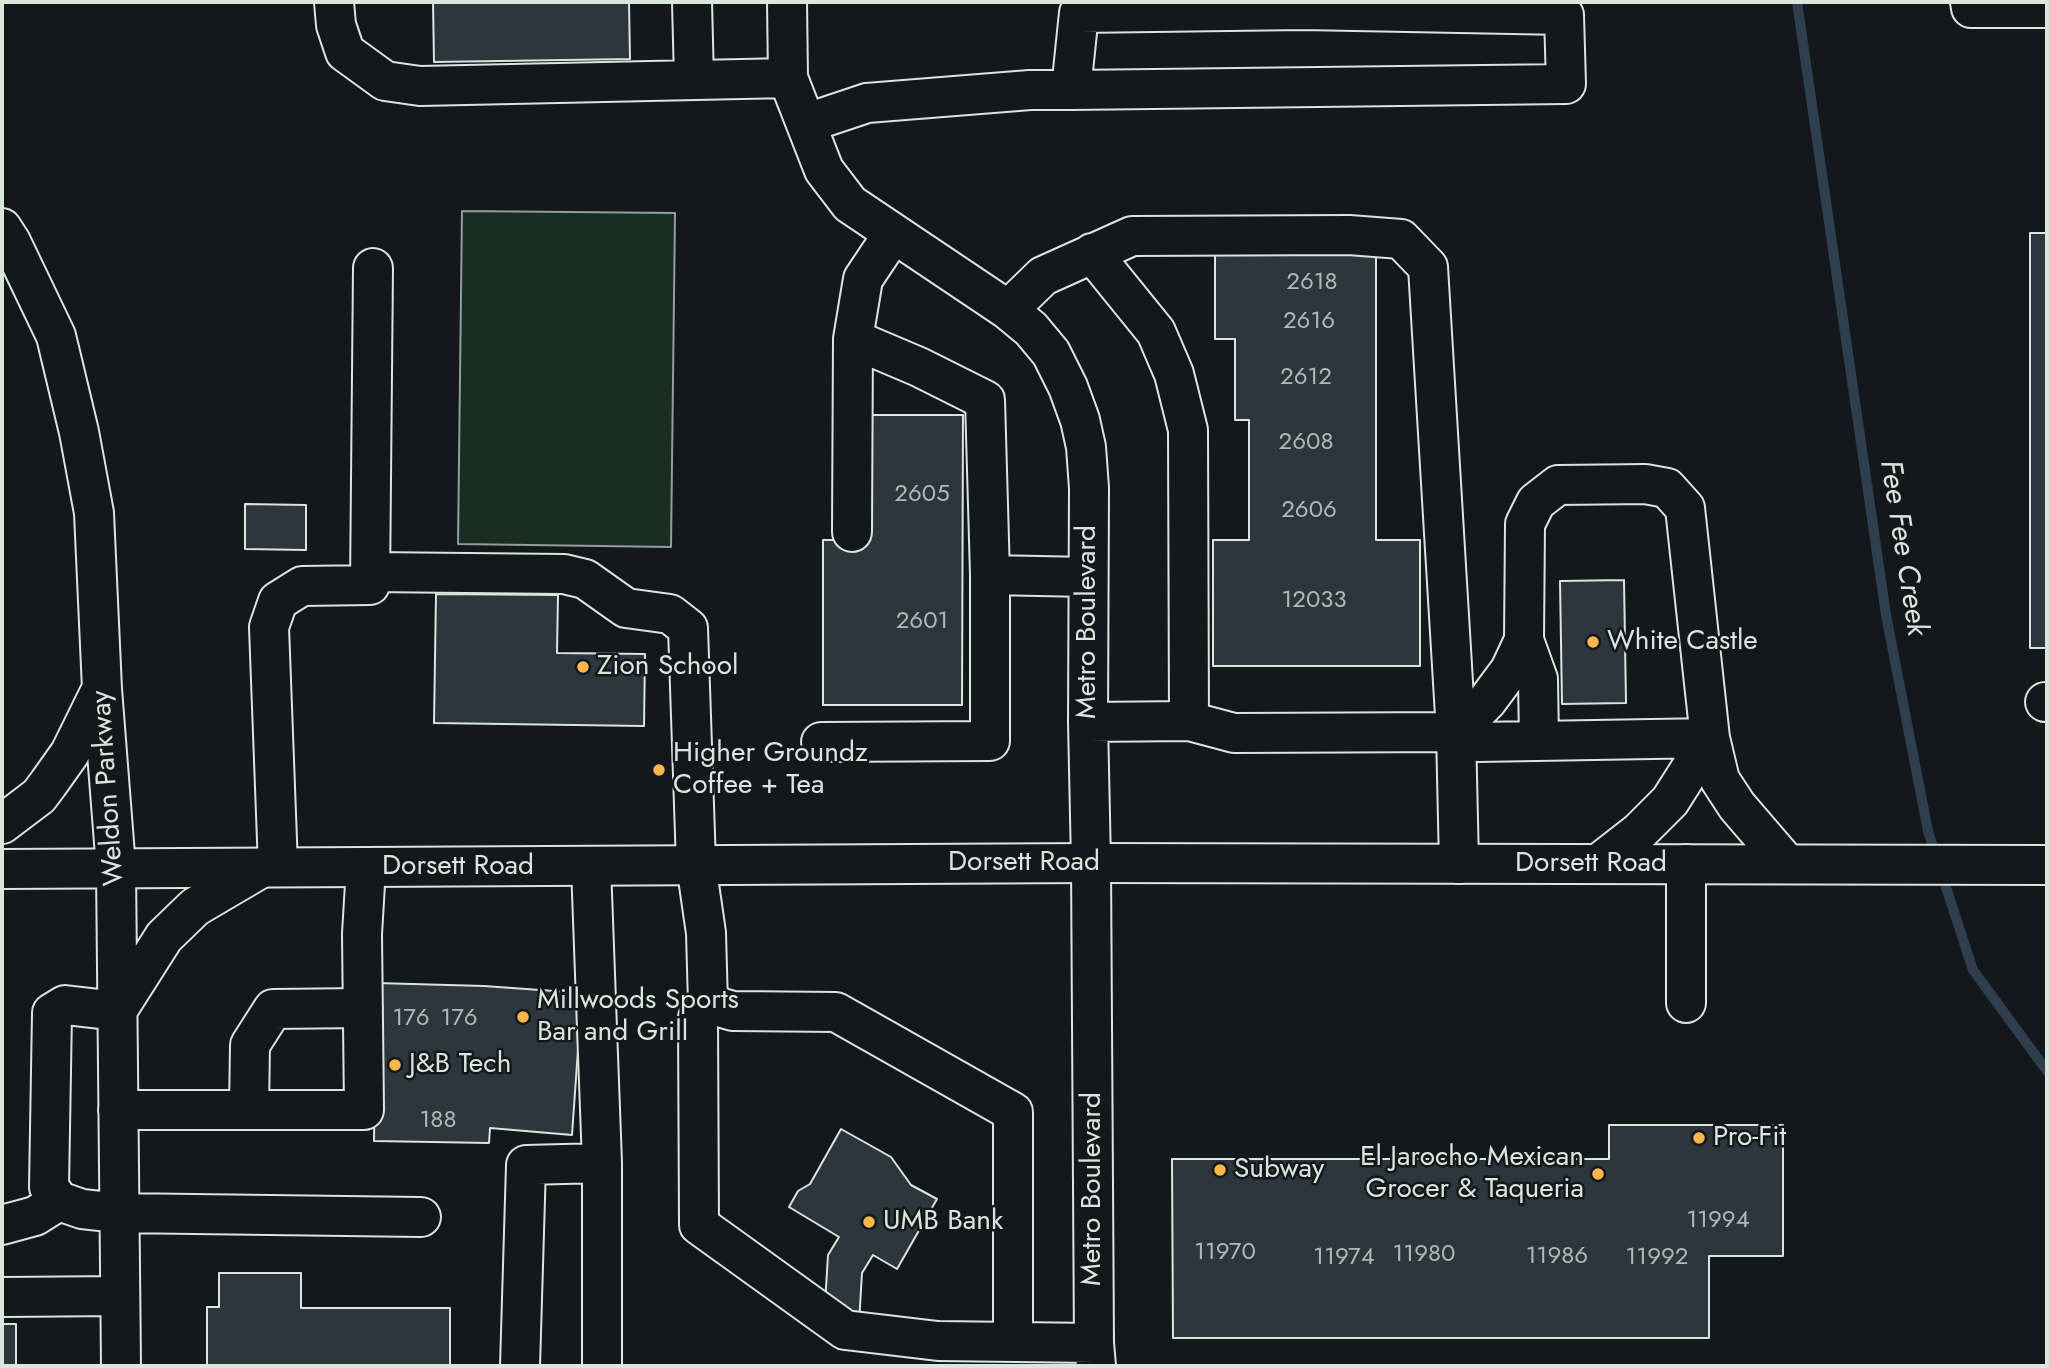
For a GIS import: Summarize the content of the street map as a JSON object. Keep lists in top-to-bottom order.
{
  "streets": {
    "street": ["Metro Boulevard", "Weldon Parkway", "Dorsett Road"]
  },
  "crossings": [
    ["Metro Boulevard", "Dorsett Road"],
    ["Weldon Parkway", "Dorsett Road"]
  ],
  "water": ["Fee Fee Creek"],
  "places": [
    "White Castle",
    "Zion School",
    "Higher Groundz Coffee + Tea",
    "Millwoods Sports Bar and Grill",
    "J&B Tech",
    "Pro-Fit",
    "Subway",
    "El Jarocho Mexican Grocer & Taqueria",
    "UMB Bank"
  ],
  "house_numbers": [
    "2618",
    "2616",
    "2612",
    "2608",
    "2605",
    "2606",
    "12033",
    "2601",
    "176",
    "176",
    "188",
    "11994",
    "11970",
    "11980",
    "11986",
    "11974",
    "11992"
  ]
}
